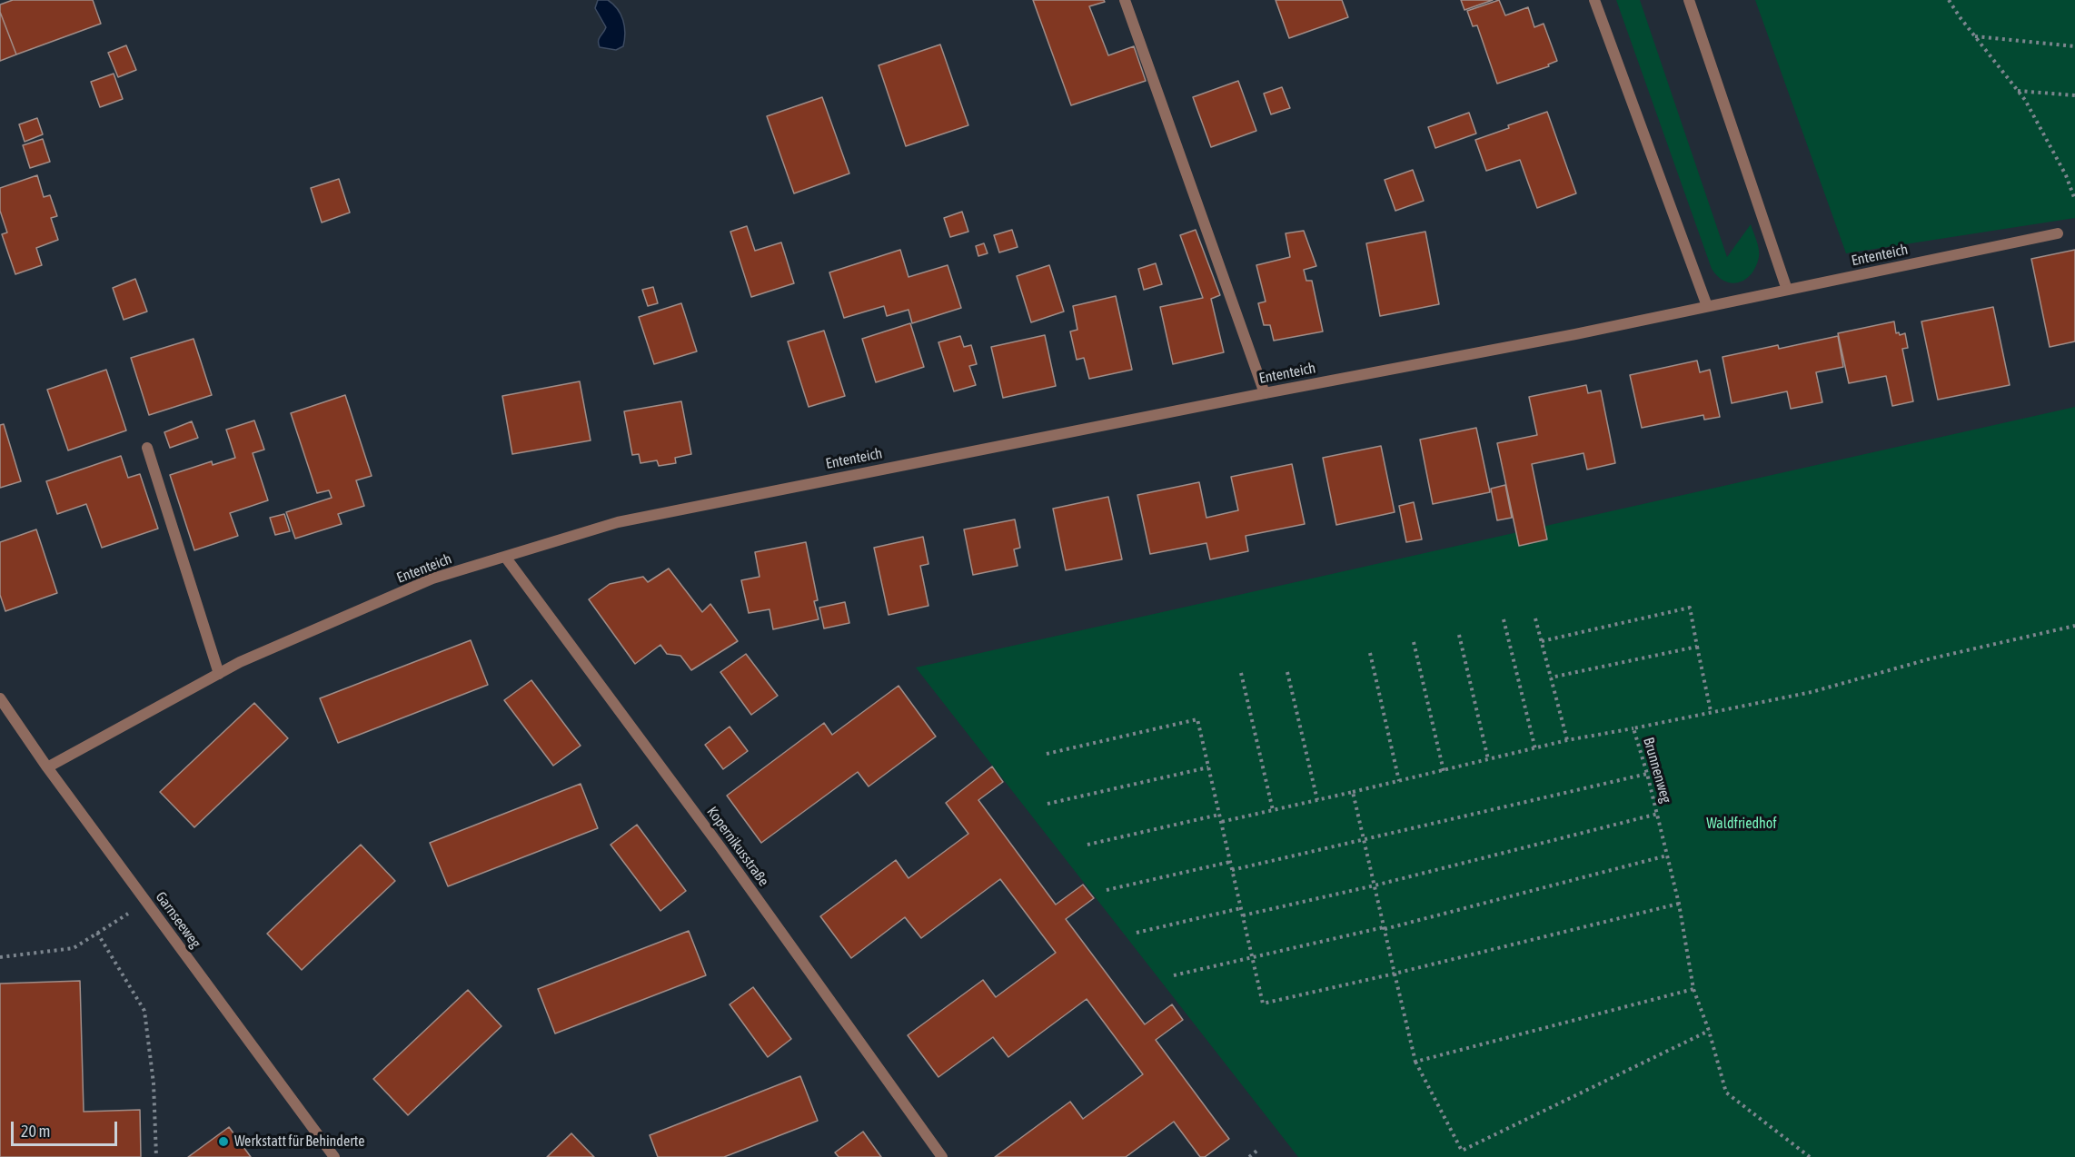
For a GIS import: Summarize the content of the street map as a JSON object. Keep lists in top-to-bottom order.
{
  "streets": {
    "street": ["Ententeich", "Kopernikusstraße", "Garnseeweg"],
    "path": ["Brunnenweg"]
  },
  "crossings": [
    ["Ententeich", "Kopernikusstraße"],
    ["Ententeich", "Garnseeweg"]
  ],
  "parks": ["Waldfriedhof"],
  "places": ["Werkstatt für Behinderte"],
  "scale_bar": "20 m"
}
